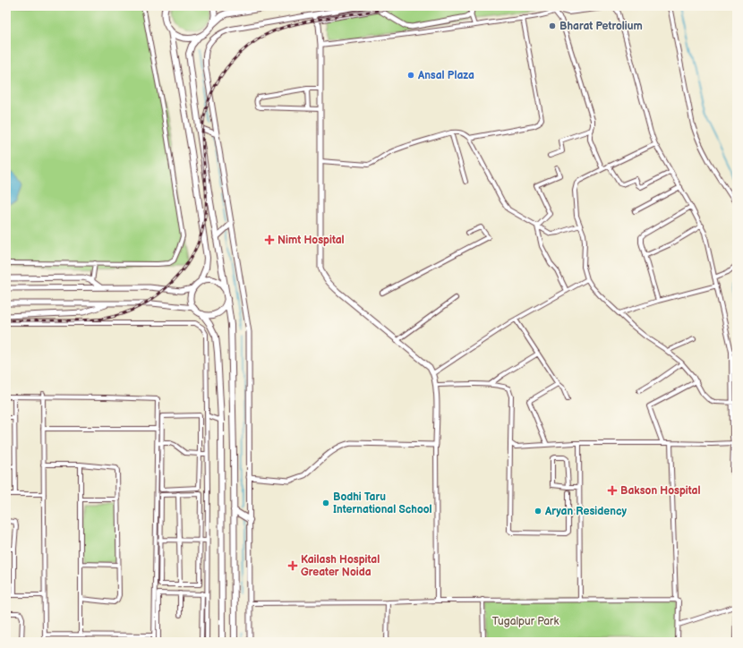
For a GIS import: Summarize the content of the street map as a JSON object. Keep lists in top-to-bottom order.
{
  "parks": ["Tugalpur Park"],
  "places": {
    "other": [
      "Bharat Petrolium",
      "Ansal Plaza",
      "Bodhi Taru International School",
      "Aryan Residency"
    ],
    "health": ["Nimt Hospital", "Bakson Hospital", "Kailash Hospital Greater Noida"]
  }
}
